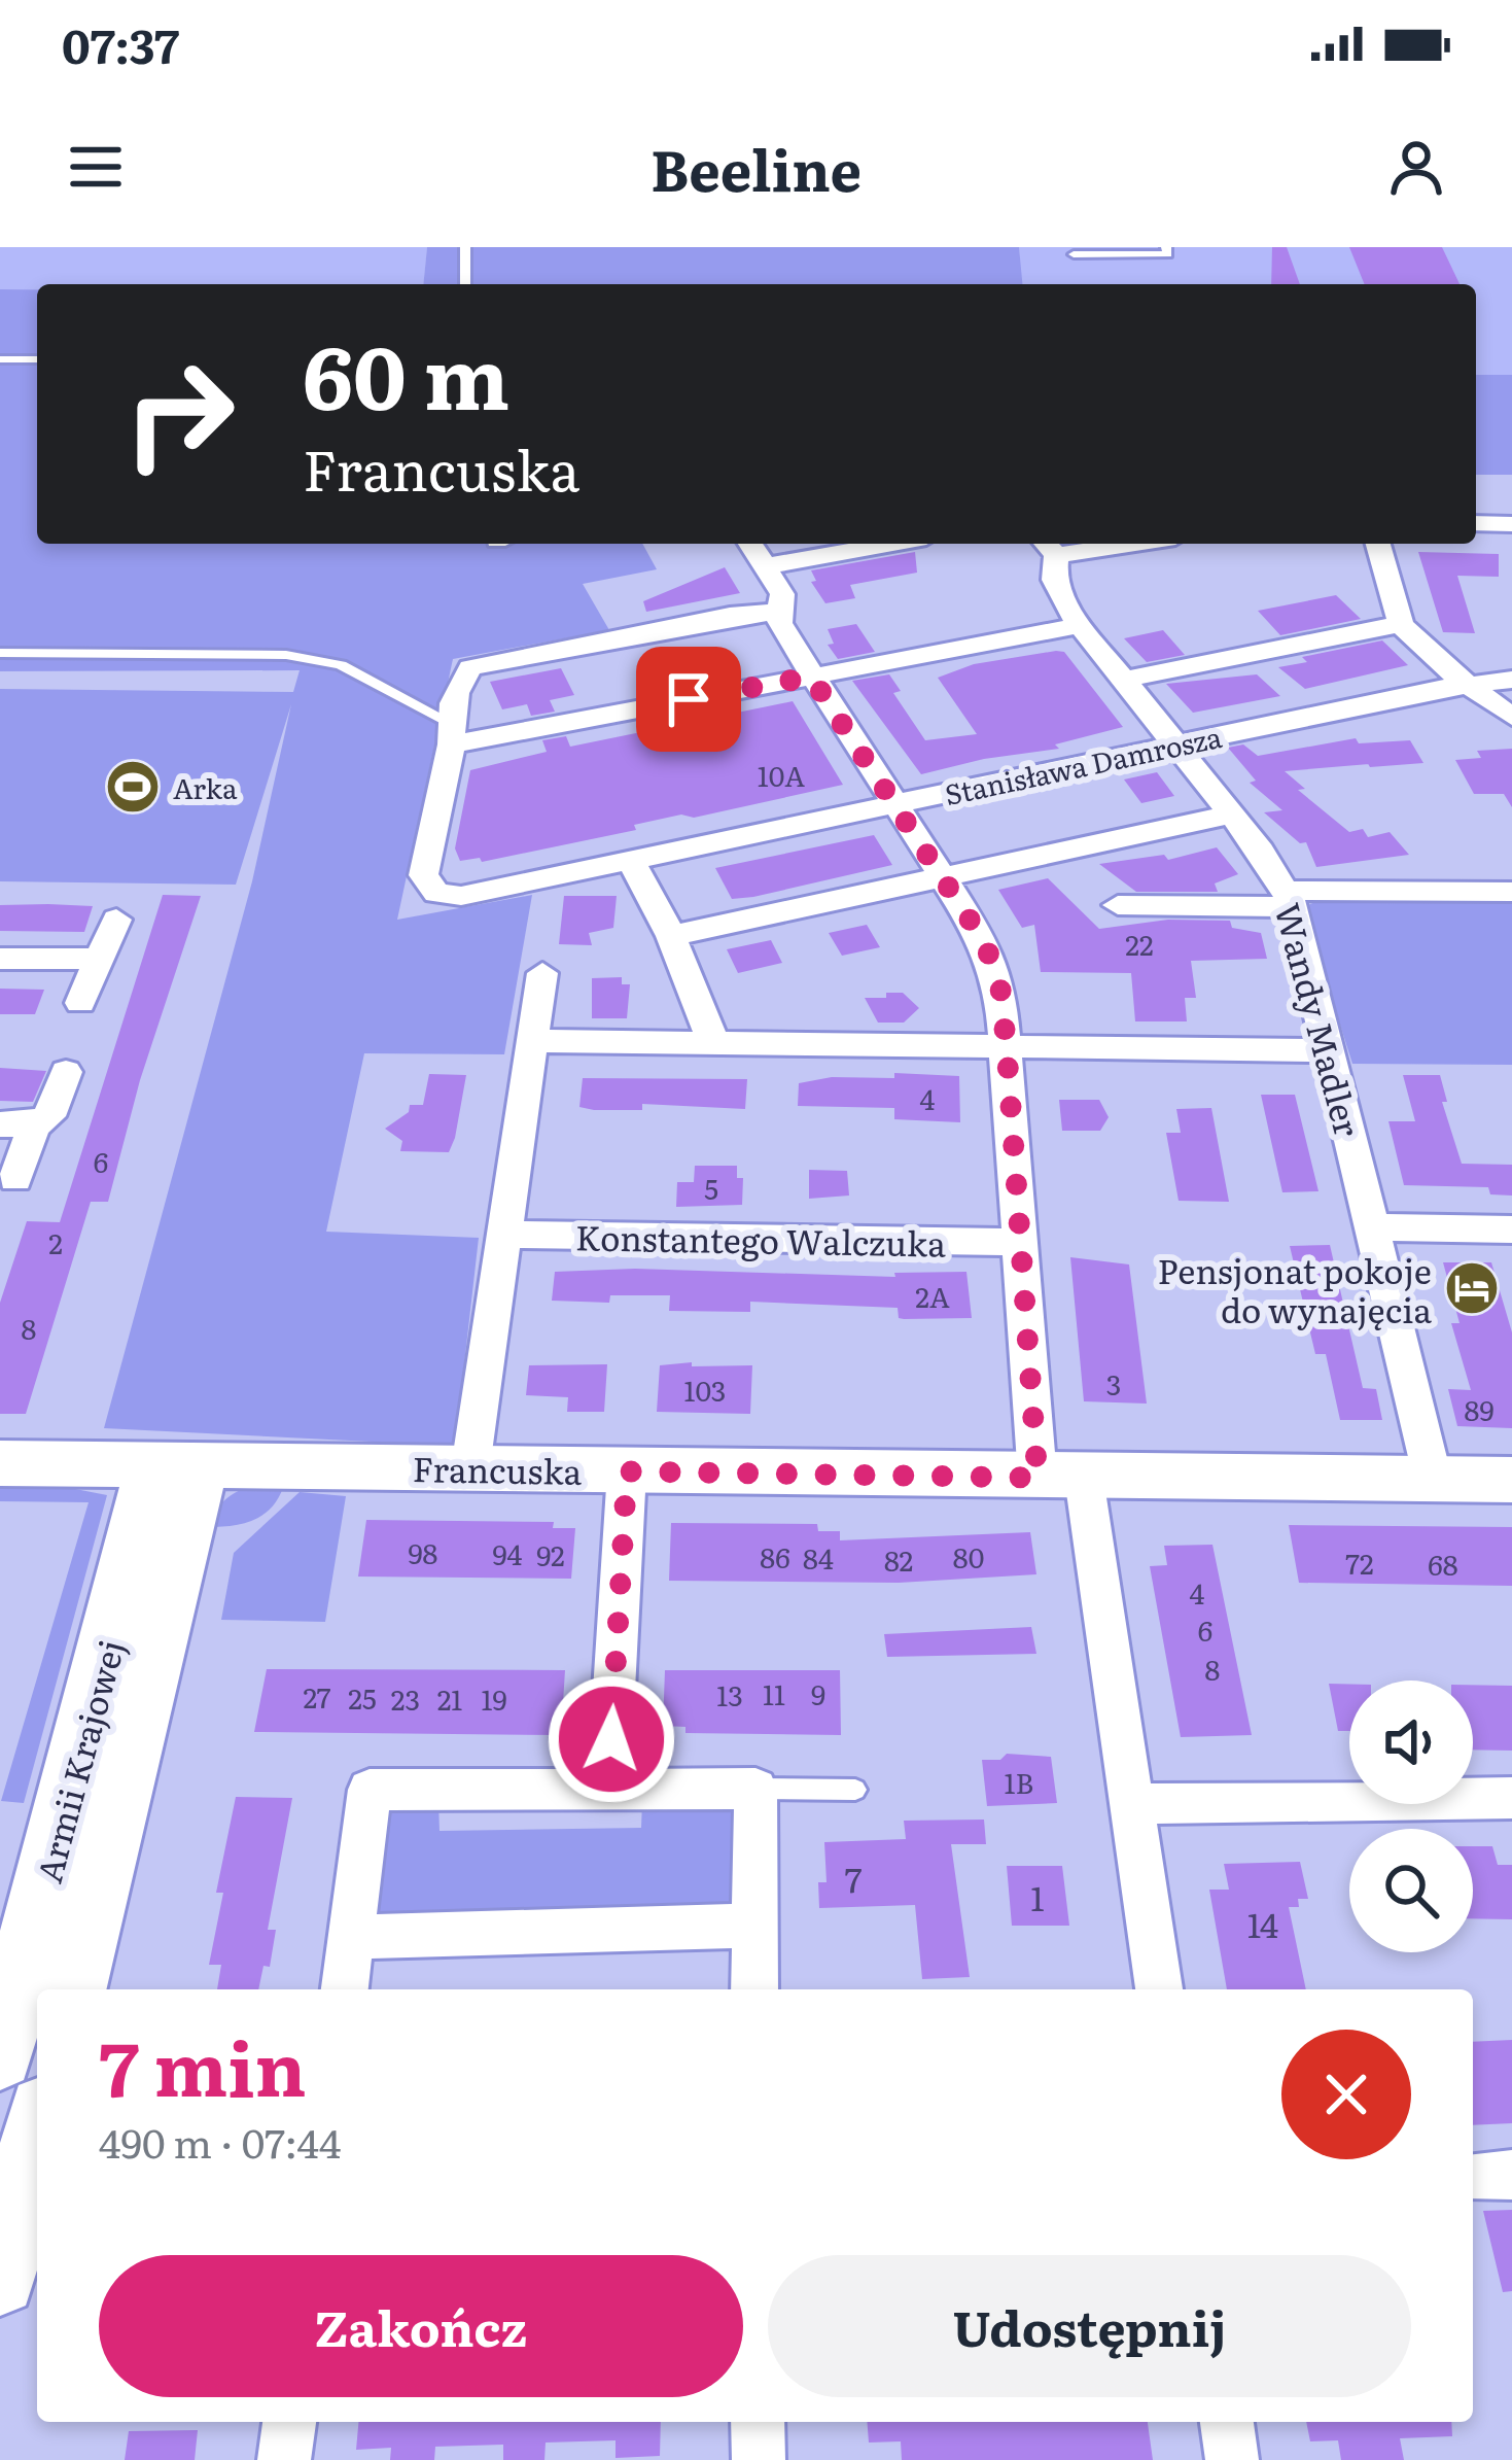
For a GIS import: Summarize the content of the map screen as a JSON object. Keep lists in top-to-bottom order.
{
  "streets": {
    "street": [
      "Stanisława Damrosza",
      "Wandy Madler",
      "Konstantego Walczuka",
      "Francuska",
      "Armii Krajowej"
    ]
  },
  "crossings": [
    ["Stanisława Damrosza", "Wandy Madler"],
    ["Wandy Madler", "Francuska"],
    ["Francuska", "Armii Krajowej"]
  ],
  "places": {
    "sports": ["Arka"],
    "hotel": ["Pensjonat pokoje do wynajęcia"]
  },
  "house_numbers": [
    "10A",
    "22",
    "4",
    "6",
    "5",
    "2",
    "2A",
    "8",
    "3",
    "103",
    "89",
    "98",
    "94",
    "92",
    "86",
    "80",
    "84",
    "82",
    "72",
    "68",
    "4",
    "6",
    "8",
    "11",
    "9",
    "13",
    "27",
    "25",
    "23",
    "21",
    "19",
    "1B",
    "7",
    "1",
    "14"
  ],
  "page": {
    "status": "07:37",
    "header": "Beeline",
    "turn": ["60 m", "Francuska"],
    "heading": ["7 min", "490 m · 07:44"],
    "buttons": ["Zakończ", "Udostępnij"]
  }
}
